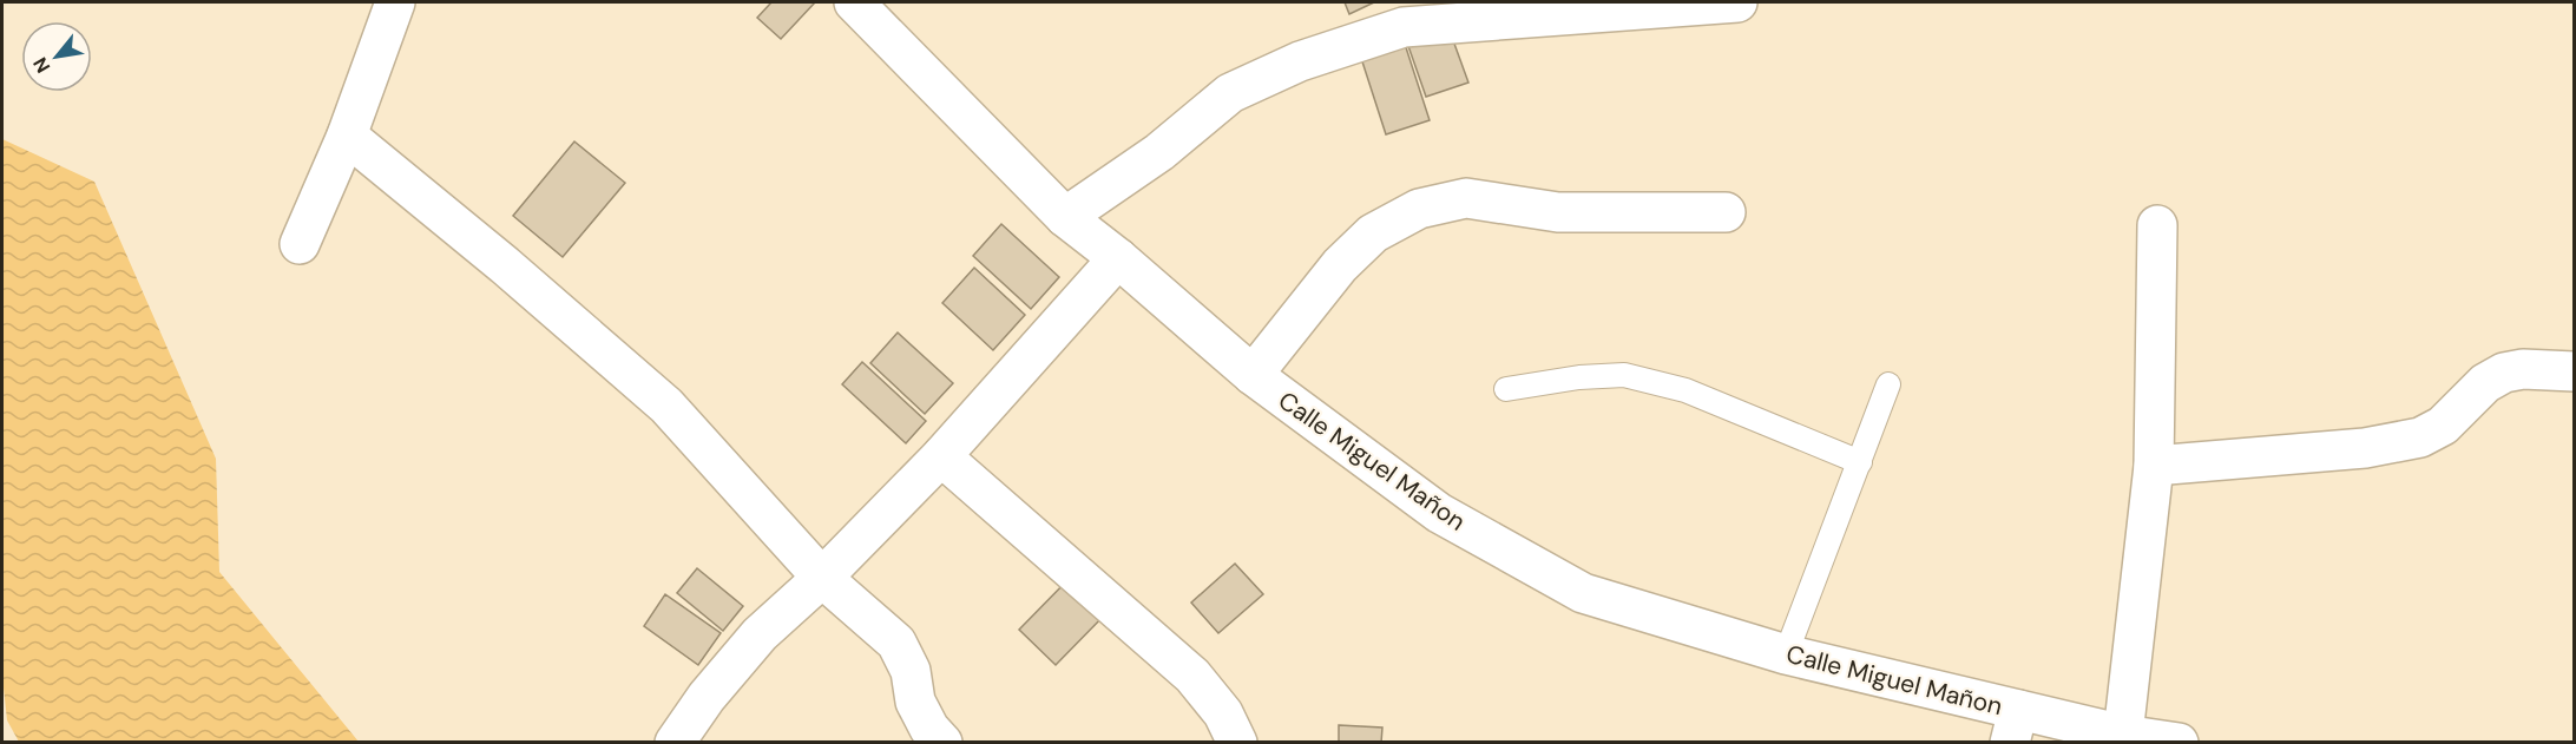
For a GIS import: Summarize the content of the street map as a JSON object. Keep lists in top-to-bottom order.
{
  "streets": {
    "street": ["Calle Miguel Mañon"]
  },
  "north": "bottom left"
}
